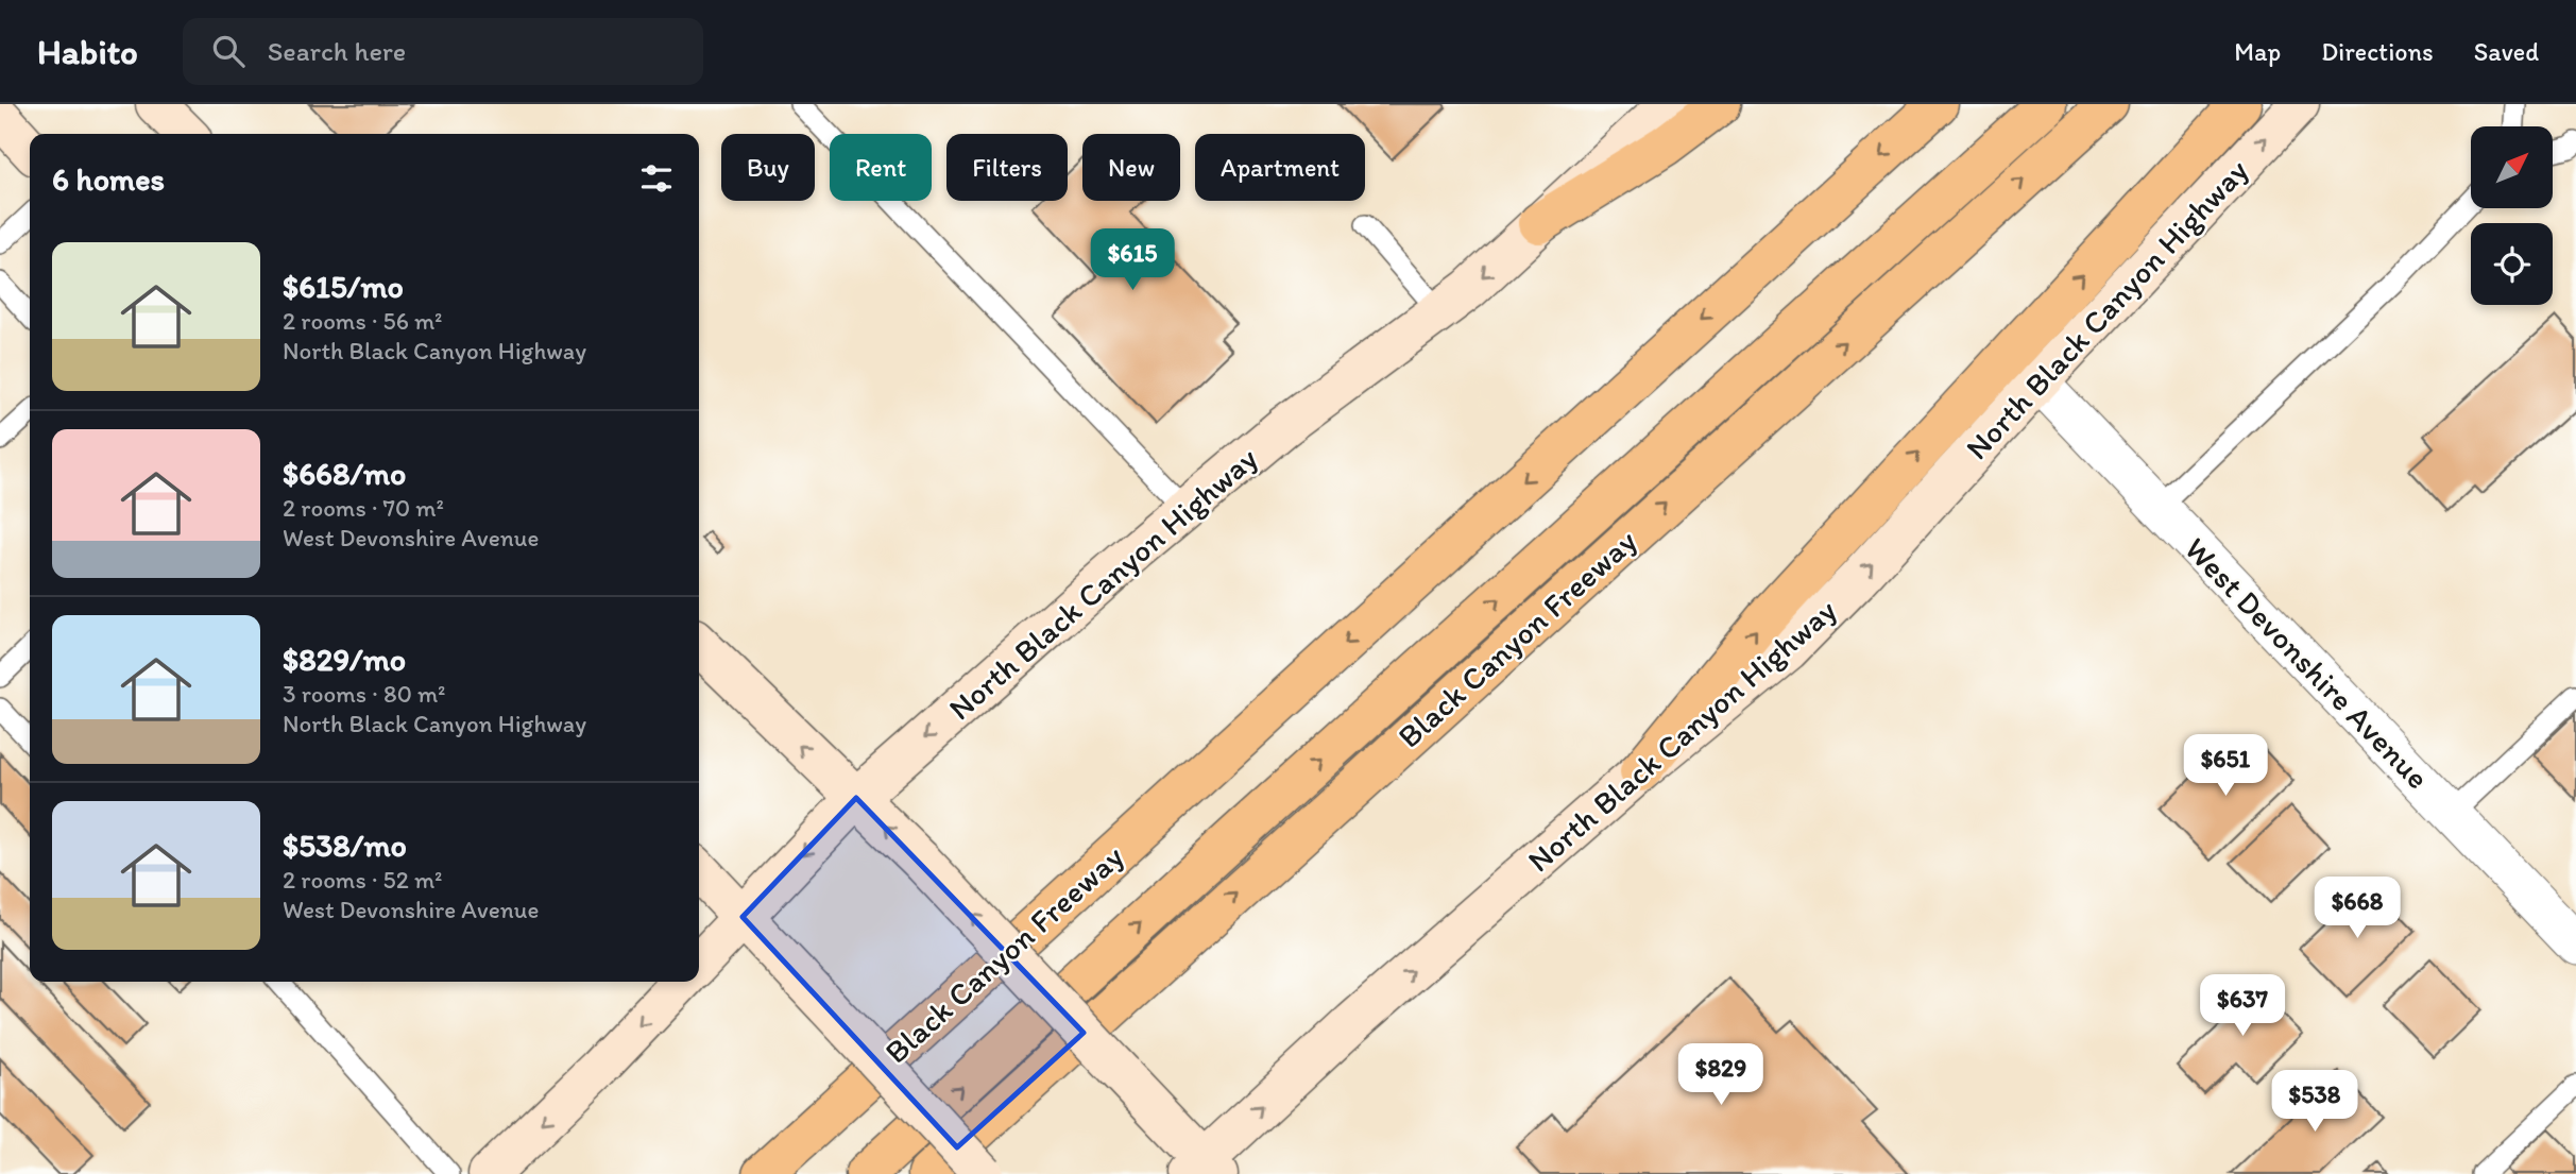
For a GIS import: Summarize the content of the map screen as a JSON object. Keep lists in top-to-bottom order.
{
  "streets": {
    "highway": ["Black Canyon Freeway"],
    "main road": ["North Black Canyon Highway"],
    "street": ["West Devonshire Avenue"]
  },
  "crossings": [
    ["North Black Canyon Highway", "West Devonshire Avenue"]
  ],
  "north": "top right",
  "page": {
    "header": "Habito",
    "search": "Search here",
    "nav": ["Map", "Directions", "Saved"],
    "chip": [
      "Buy",
      "Rent",
      "Filters",
      "New",
      "Apartment"
    ],
    "heading": "6 homes",
    "list": [
      {
        "name": "$615/mo",
        "note": "2 rooms · 56 m² · North Black Canyon Highway"
      },
      {
        "name": "$668/mo",
        "note": "2 rooms · 70 m² · West Devonshire Avenue"
      },
      {
        "name": "$829/mo",
        "note": "3 rooms · 80 m² · North Black Canyon Highway"
      },
      {
        "name": "$538/mo",
        "note": "2 rooms · 52 m² · West Devonshire Avenue"
      }
    ],
    "price": [
      "$615",
      "$651",
      "$668",
      "$637",
      "$829",
      "$538"
    ]
  }
}
